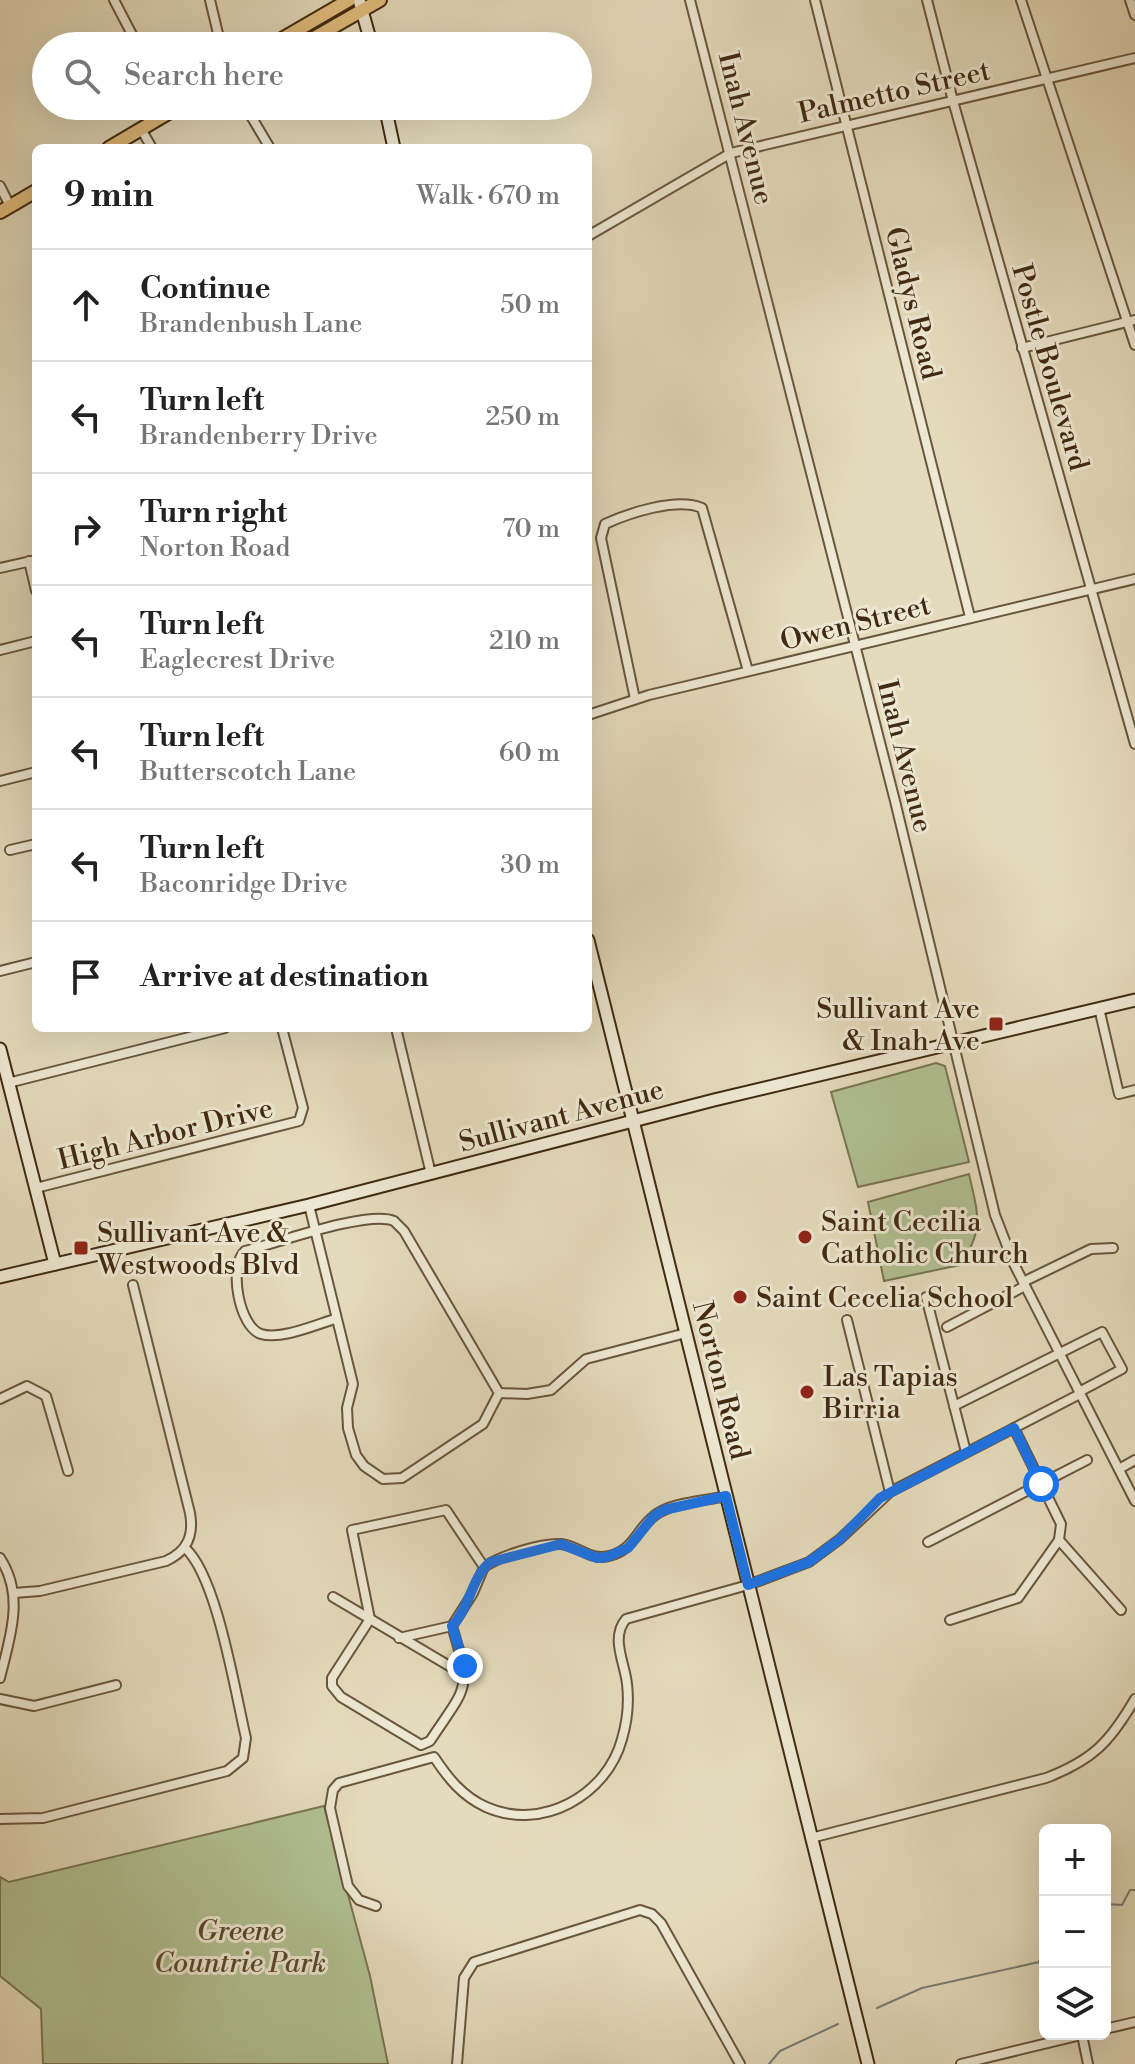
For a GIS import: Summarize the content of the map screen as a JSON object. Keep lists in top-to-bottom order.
{
  "streets": {
    "street": [
      "Palmetto Street",
      "Inah Avenue",
      "Gladys Road",
      "Postle Boulevard",
      "Owen Street",
      "Sullivant Avenue",
      "High Arbor Drive",
      "Norton Road"
    ]
  },
  "crossings": [
    ["Palmetto Street", "Inah Avenue"],
    ["Palmetto Street", "Gladys Road"],
    ["Palmetto Street", "Postle Boulevard"],
    ["Inah Avenue", "Owen Street"],
    ["Inah Avenue", "Sullivant Avenue"],
    ["Gladys Road", "Owen Street"],
    ["Postle Boulevard", "Owen Street"],
    ["Sullivant Avenue", "Norton Road"]
  ],
  "parks": ["Greene Countrie Park"],
  "places": {
    "transit": ["Sullivant Ave & Inah Ave", "Sullivant Ave & Westwoods Blvd"],
    "other": ["Saint Cecilia Catholic Church", "Saint Cecelia School", "Las Tapias Birria"]
  },
  "page": {
    "search": "Search here",
    "heading": ["9 min", "Walk · 670 m"],
    "list": [
      ["Continue", "Brandenbush Lane", "50 m"],
      ["Turn left", "Brandenberry Drive", "250 m"],
      ["Turn right", "Norton Road", "70 m"],
      ["Turn left", "Eaglecrest Drive", "210 m"],
      ["Turn left", "Butterscotch Lane", "60 m"],
      ["Turn left", "Baconridge Drive", "30 m"],
      "Arrive at destination"
    ],
    "map_buttons": ["+", "−"]
  }
}
